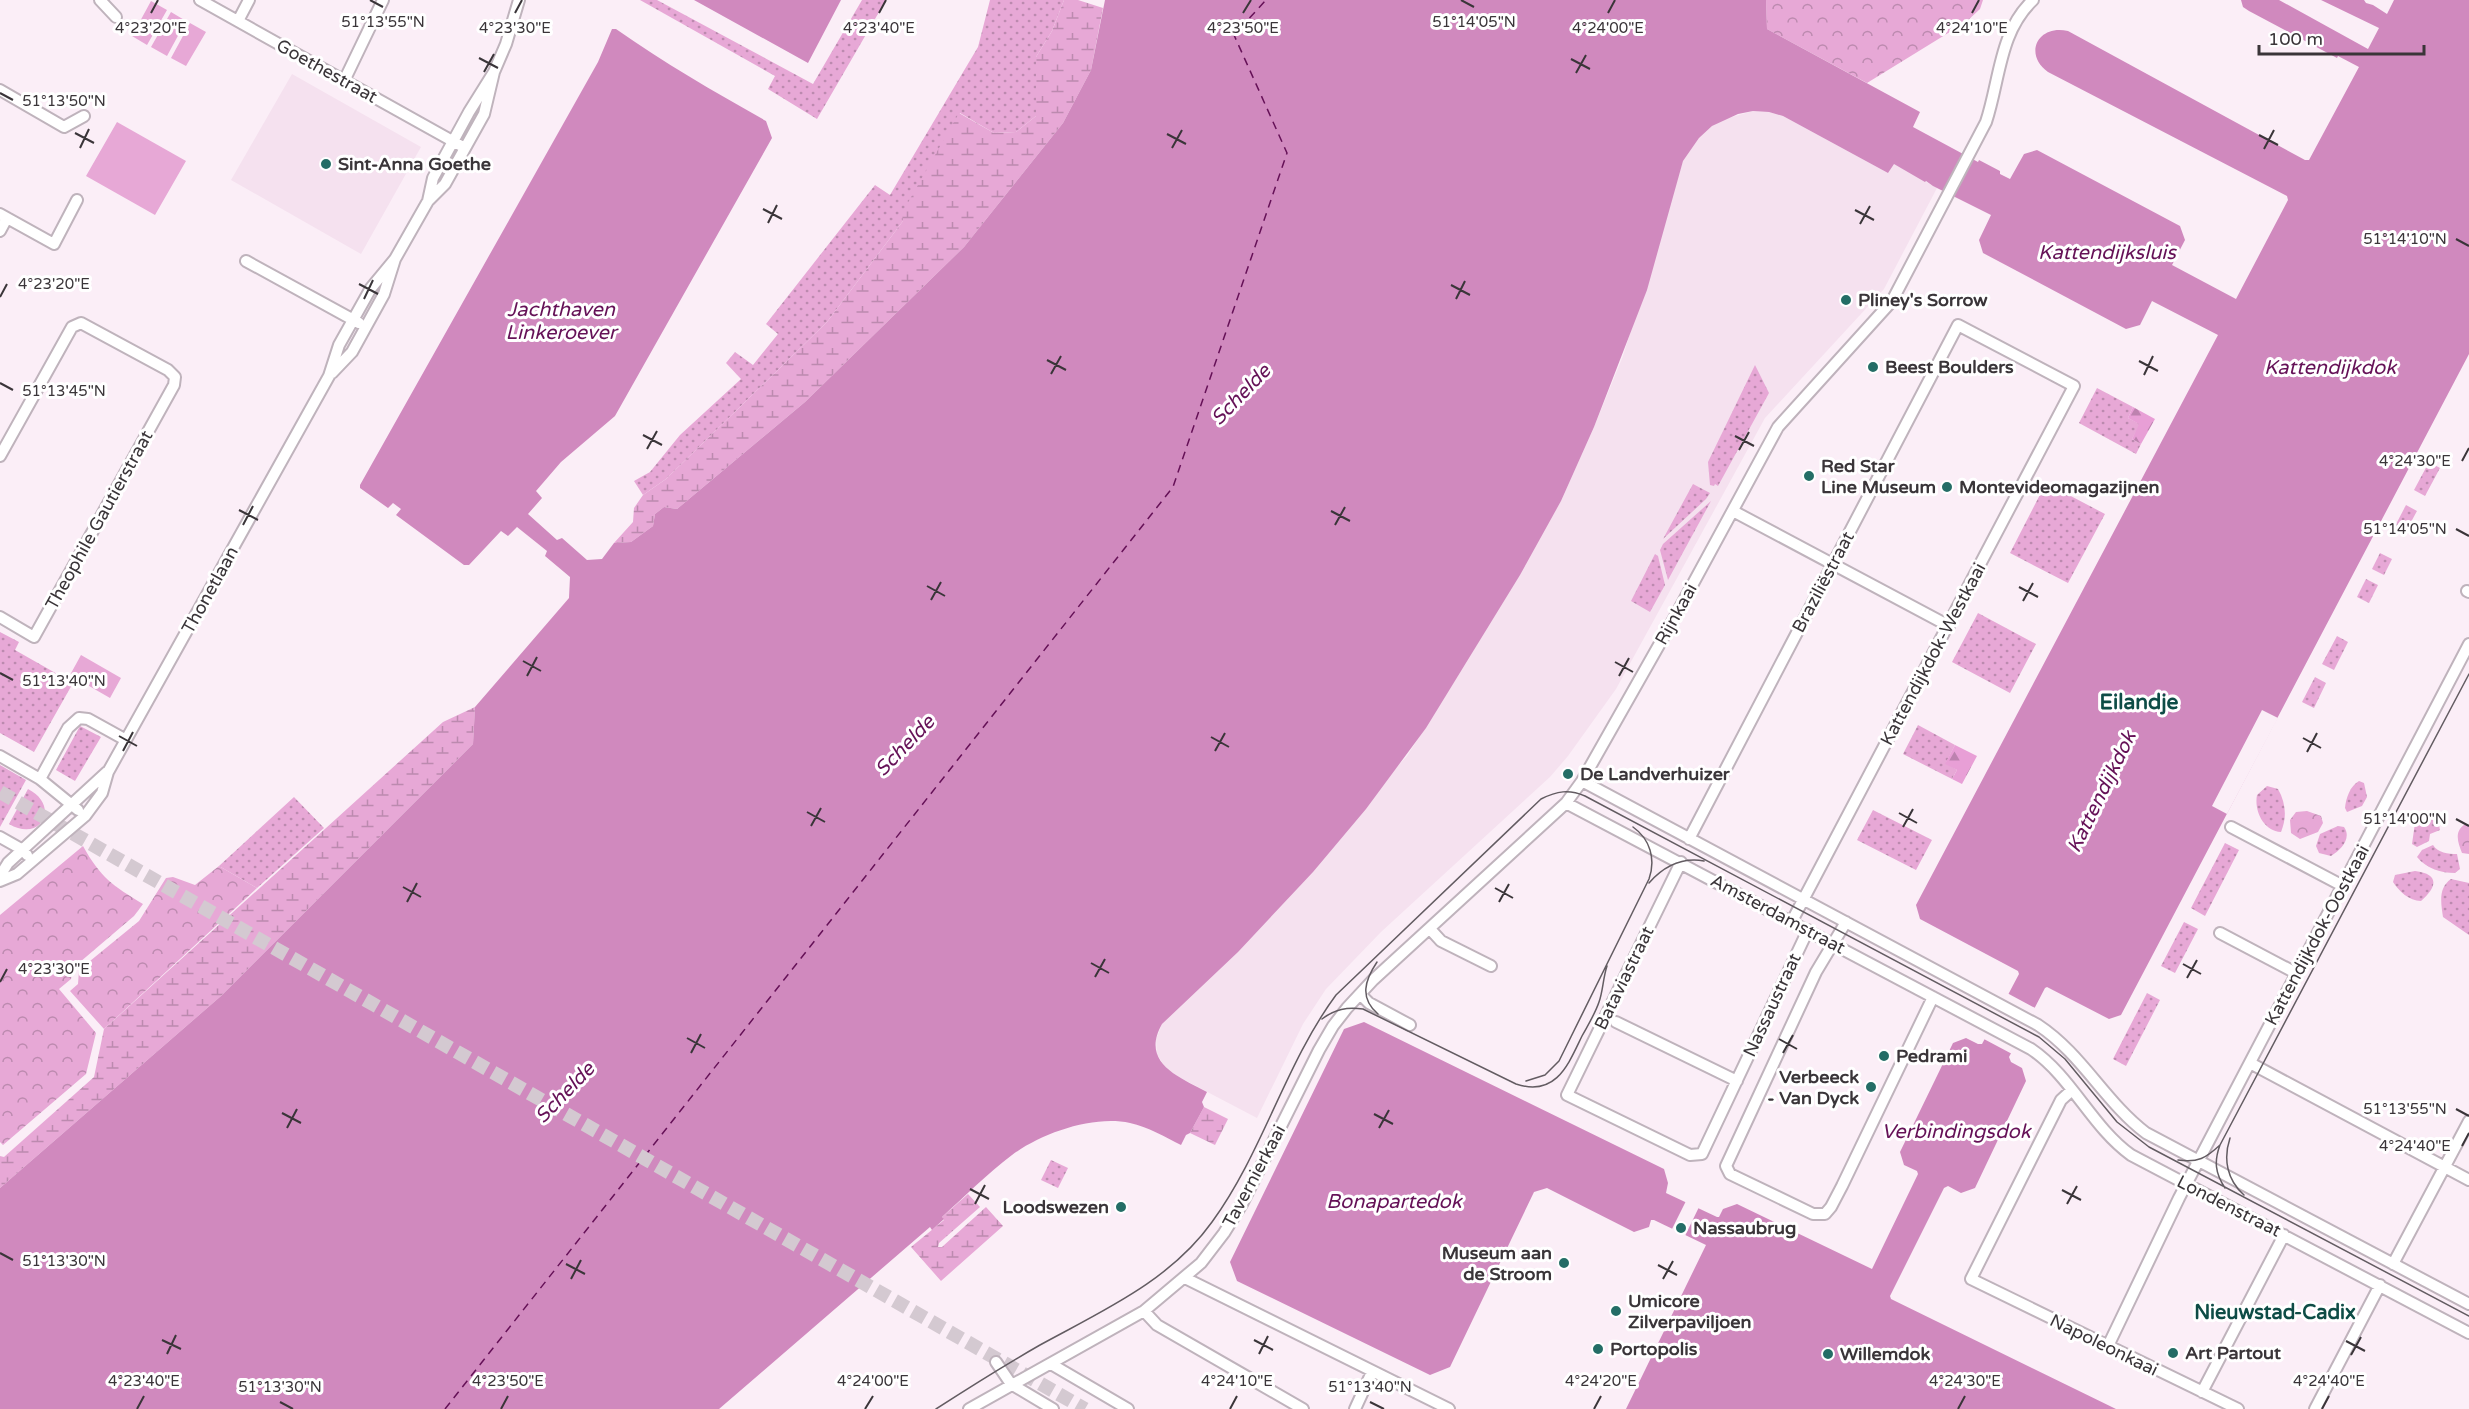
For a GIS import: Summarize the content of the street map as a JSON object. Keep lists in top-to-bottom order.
{
  "streets": {
    "street": [
      "Goethestraat",
      "Theophile Gautierstraat",
      "Braziliëstraat",
      "Thonetlaan",
      "Rijnkaai",
      "Kattendijkdok-Westkaai",
      "Amsterdamstraat",
      "Kattendijkdok-Oostkaai",
      "Bataviastraat",
      "Nassaustraat",
      "Tavernierkaai",
      "Londenstraat",
      "Napoleonkaai"
    ]
  },
  "crossings": [
    ["Goethestraat", "Thonetlaan"],
    ["Braziliëstraat", "Kattendijkdok-Westkaai"],
    ["Braziliëstraat", "Amsterdamstraat"],
    ["Rijnkaai", "Amsterdamstraat"],
    ["Rijnkaai", "Tavernierkaai"],
    ["Kattendijkdok-Westkaai", "Amsterdamstraat"],
    ["Amsterdamstraat", "Bataviastraat"],
    ["Amsterdamstraat", "Nassaustraat"],
    ["Amsterdamstraat", "Londenstraat"],
    ["Kattendijkdok-Oostkaai", "Londenstraat"],
    ["Kattendijkdok-Oostkaai", "Napoleonkaai"],
    ["Bataviastraat", "Nassaustraat"],
    ["Londenstraat", "Napoleonkaai"]
  ],
  "districts": ["Eilandje", "Nieuwstad-Cadix"],
  "water": [
    "Kattendijksluis",
    "Jachthaven Linkeroever",
    "Kattendijkdok",
    "Schelde",
    "Verbindingsdok",
    "Bonapartedok"
  ],
  "places": [
    "Sint-Anna Goethe",
    "Pliney's Sorrow",
    "Beest Boulders",
    "Red Star Line Museum",
    "Montevideomagazijnen",
    "De Landverhuizer",
    "Pedrami",
    "Verbeeck - Van Dyck",
    "Loodswezen",
    "Nassaubrug",
    "Museum aan de Stroom",
    "Umicore Zilverpaviljoen",
    "Portopolis",
    "Art Partout",
    "Willemdok"
  ],
  "scale_bar": "100 m",
  "coordinates": [
    "51°13'55\"N",
    "51°14'05\"N",
    "4°23'20\"E",
    "4°23'30\"E",
    "4°23'40\"E",
    "4°23'50\"E",
    "4°24'00\"E",
    "4°24'10\"E",
    "51°13'50\"N",
    "51°14'10\"N",
    "51°13'45\"N",
    "4°24'30\"E",
    "51°13'40\"N",
    "51°14'00\"N",
    "4°24'40\"E",
    "51°13'30\"N",
    "4°24'20\"E"
  ]
}
